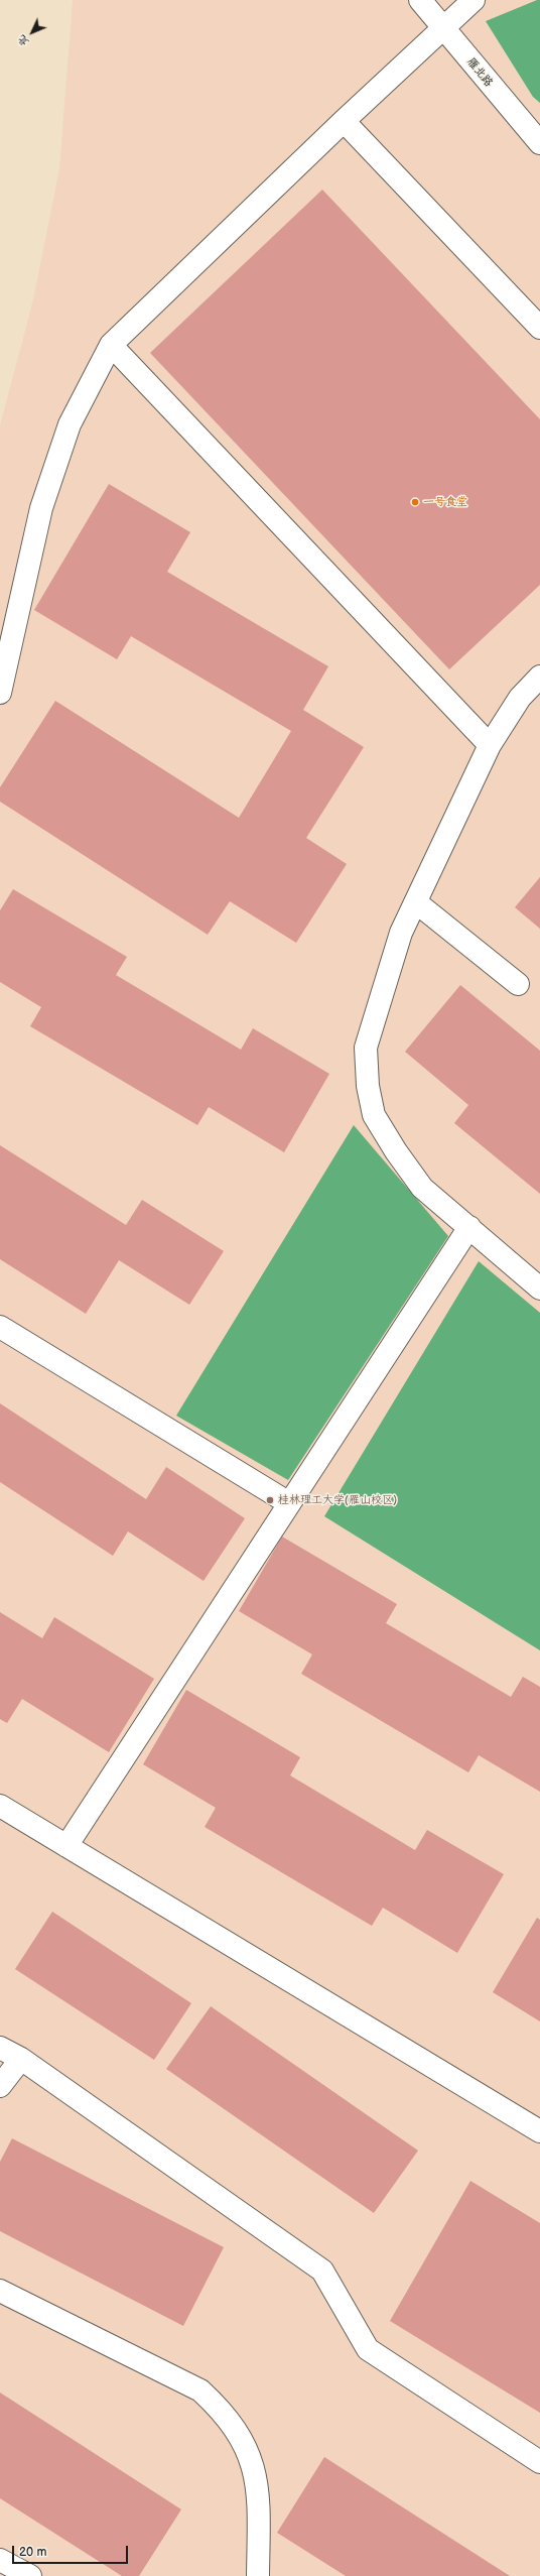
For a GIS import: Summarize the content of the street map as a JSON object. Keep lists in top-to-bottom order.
{
  "streets": {
    "street": ["雁北路"]
  },
  "places": ["一号食堂", "桂林理工大学(雁山校区)"],
  "scale_bar": "20 m",
  "north": "bottom left"
}
